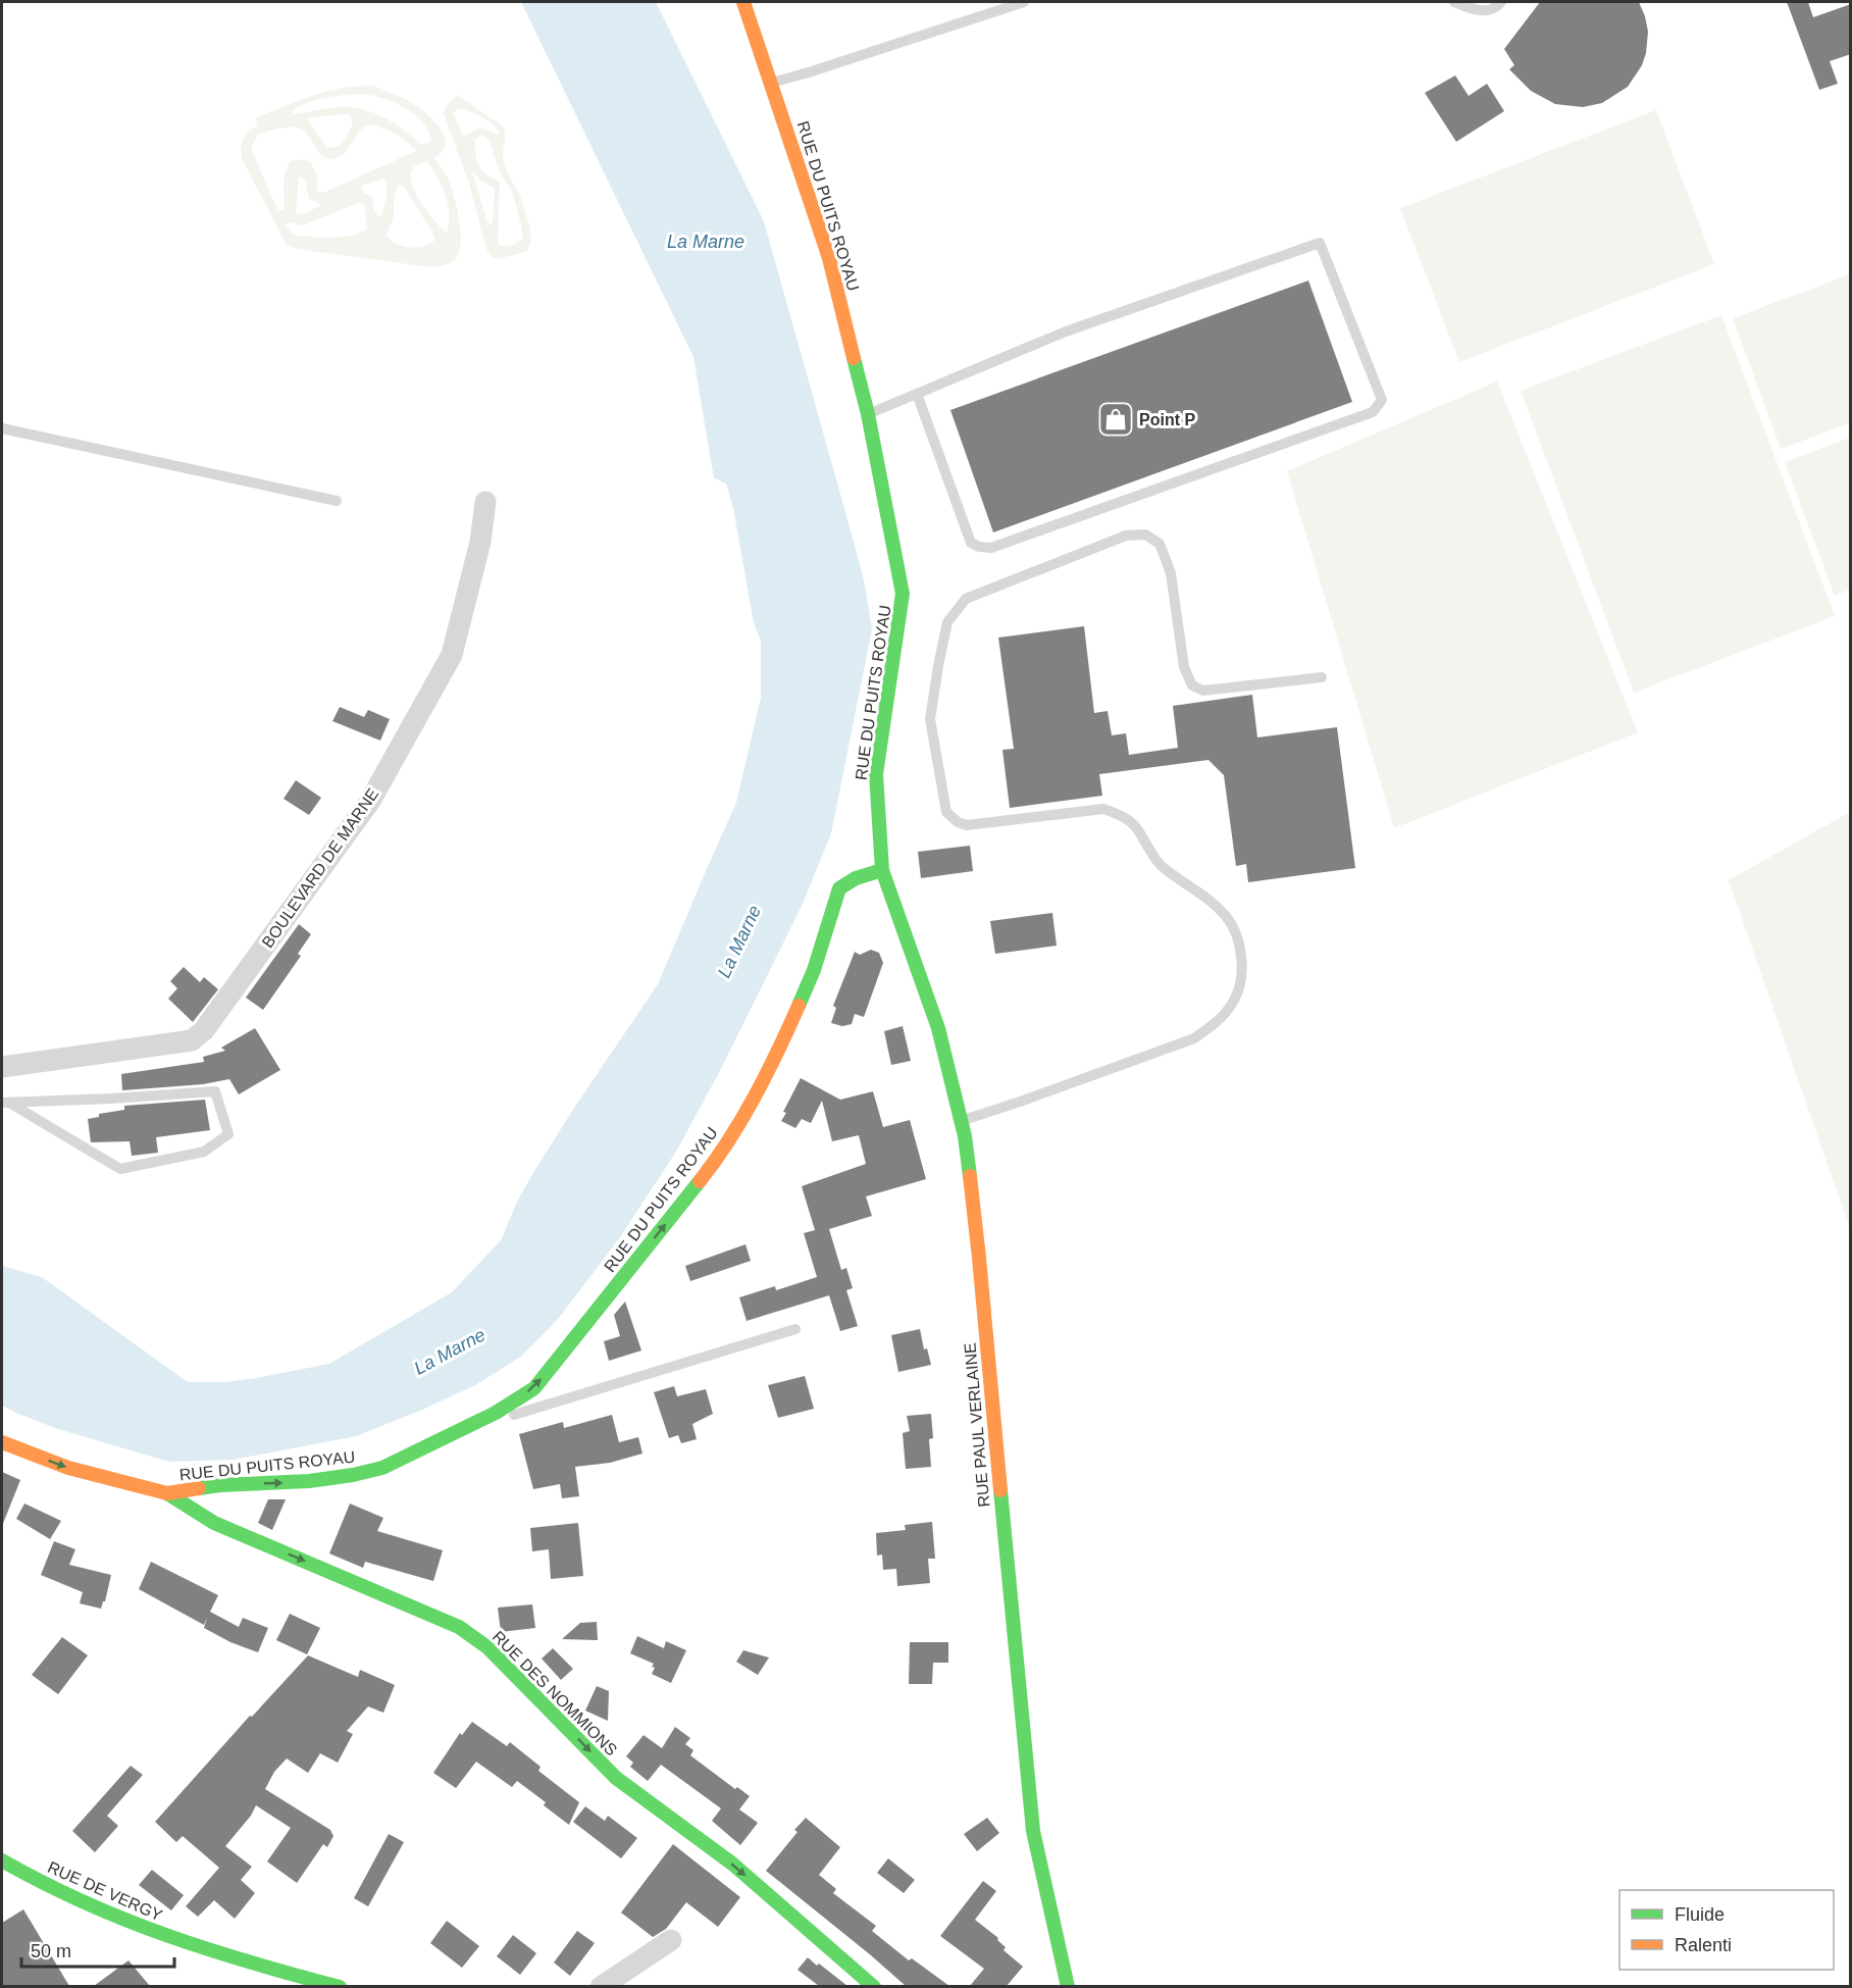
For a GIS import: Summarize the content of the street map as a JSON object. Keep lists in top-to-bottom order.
{
  "streets": {
    "street": [
      "RUE DU PUITS ROYAU",
      "BOULEVARD DE MARNE",
      "RUE PAUL VERLAINE",
      "RUE DES NOMMIONS",
      "RUE DE VERGY"
    ]
  },
  "crossings": [
    ["RUE DU PUITS ROYAU", "RUE PAUL VERLAINE"],
    ["RUE DU PUITS ROYAU", "RUE DES NOMMIONS"]
  ],
  "one_way": ["RUE DU PUITS ROYAU", "RUE DES NOMMIONS"],
  "water": ["La Marne"],
  "places": {
    "shop": ["Point P"]
  },
  "legend": ["Fluide", "Ralenti"],
  "scale_bar": "50 m"
}
